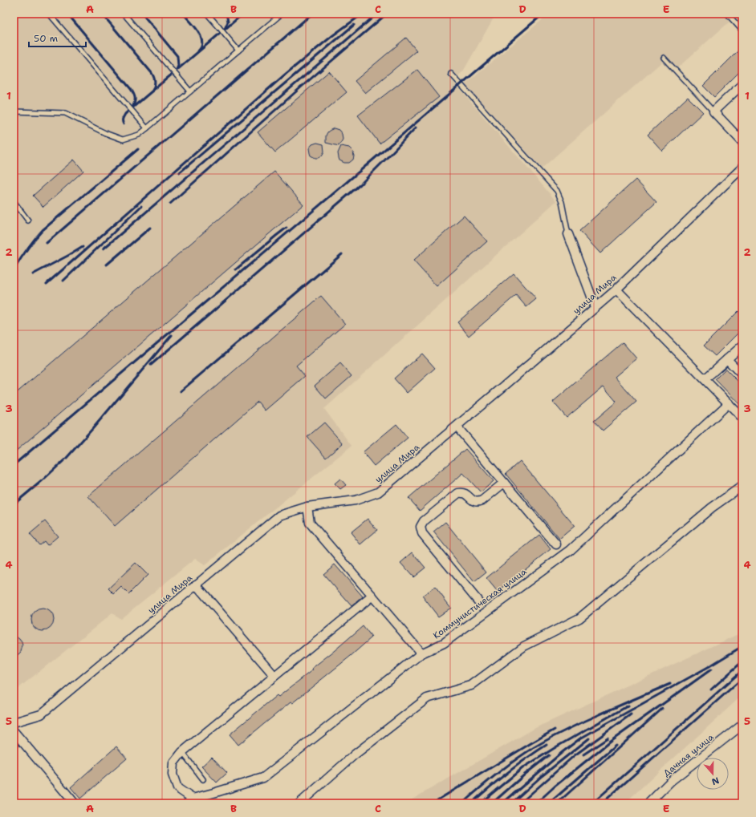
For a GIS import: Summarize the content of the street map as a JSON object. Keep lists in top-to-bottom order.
{
  "streets": {
    "street": ["улица Мира", "Коммунистическая улица", "Дачная улица"]
  },
  "scale_bar": "50 m",
  "north": "bottom",
  "grid": {
    "columns": [
      "A",
      "B",
      "C",
      "D",
      "E"
    ],
    "rows": [
      "1",
      "2",
      "3",
      "4",
      "5"
    ]
  }
}
